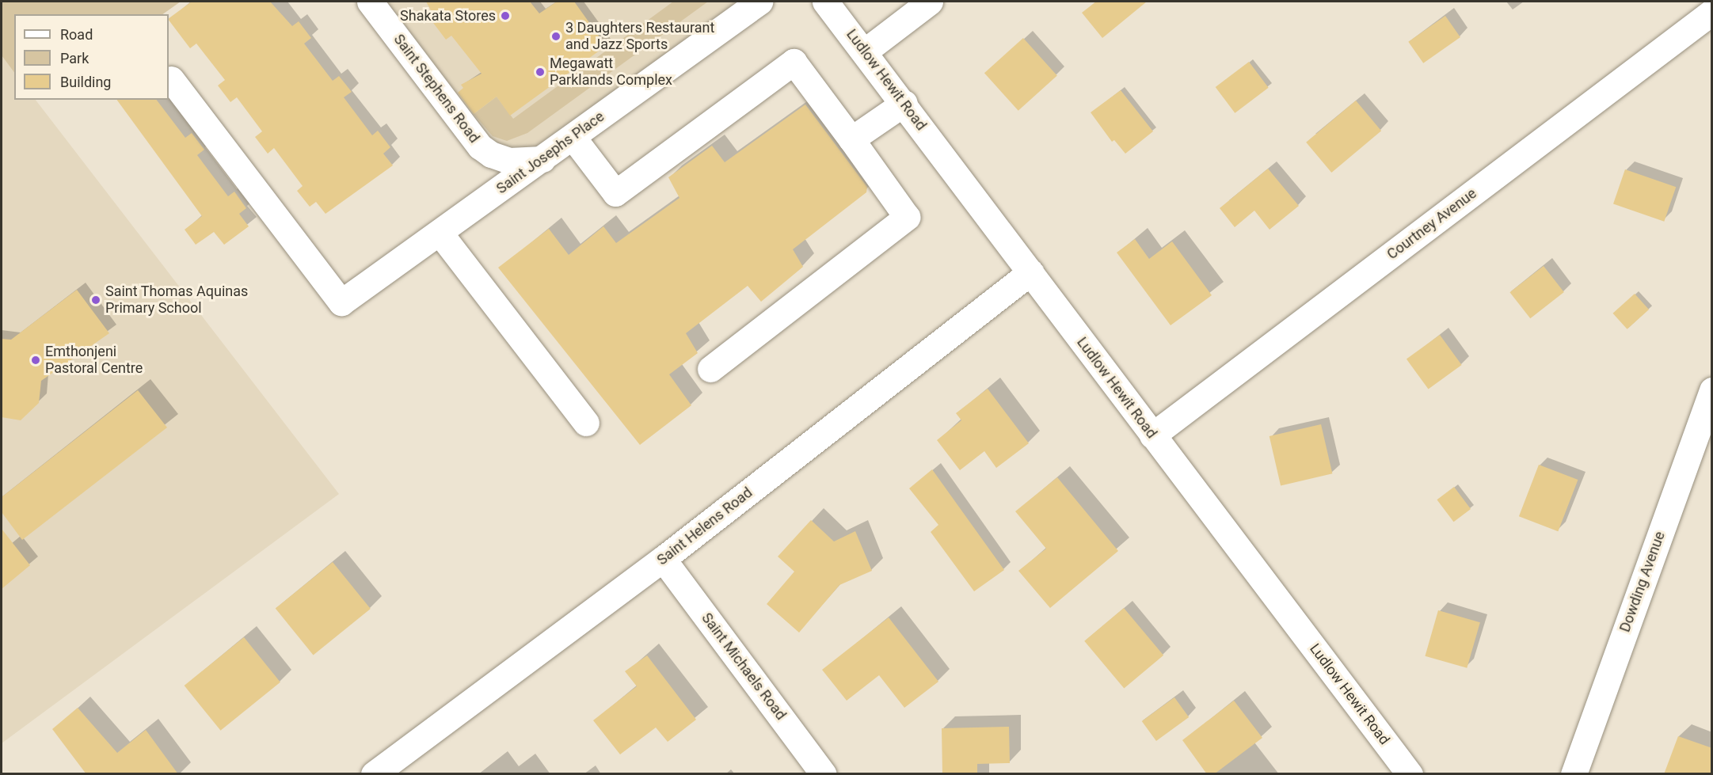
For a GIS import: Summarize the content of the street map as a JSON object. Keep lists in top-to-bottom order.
{
  "streets": {
    "street": [
      "Ludlow Hewit Road",
      "Saint Stephens Road",
      "Saint Josephs Place",
      "Courtney Avenue",
      "Saint Helens Road",
      "Dowding Avenue",
      "Saint Michaels Road"
    ]
  },
  "crossings": [
    ["Ludlow Hewit Road", "Courtney Avenue"],
    ["Ludlow Hewit Road", "Saint Helens Road"],
    ["Saint Stephens Road", "Saint Josephs Place"],
    ["Saint Helens Road", "Saint Michaels Road"]
  ],
  "places": [
    "Shakata Stores",
    "3 Daughters Restaurant and Jazz Sports",
    "Megawatt Parklands Complex",
    "Saint Thomas Aquinas Primary School",
    "Emthonjeni Pastoral Centre"
  ],
  "legend": ["Road", "Park", "Building"]
}
